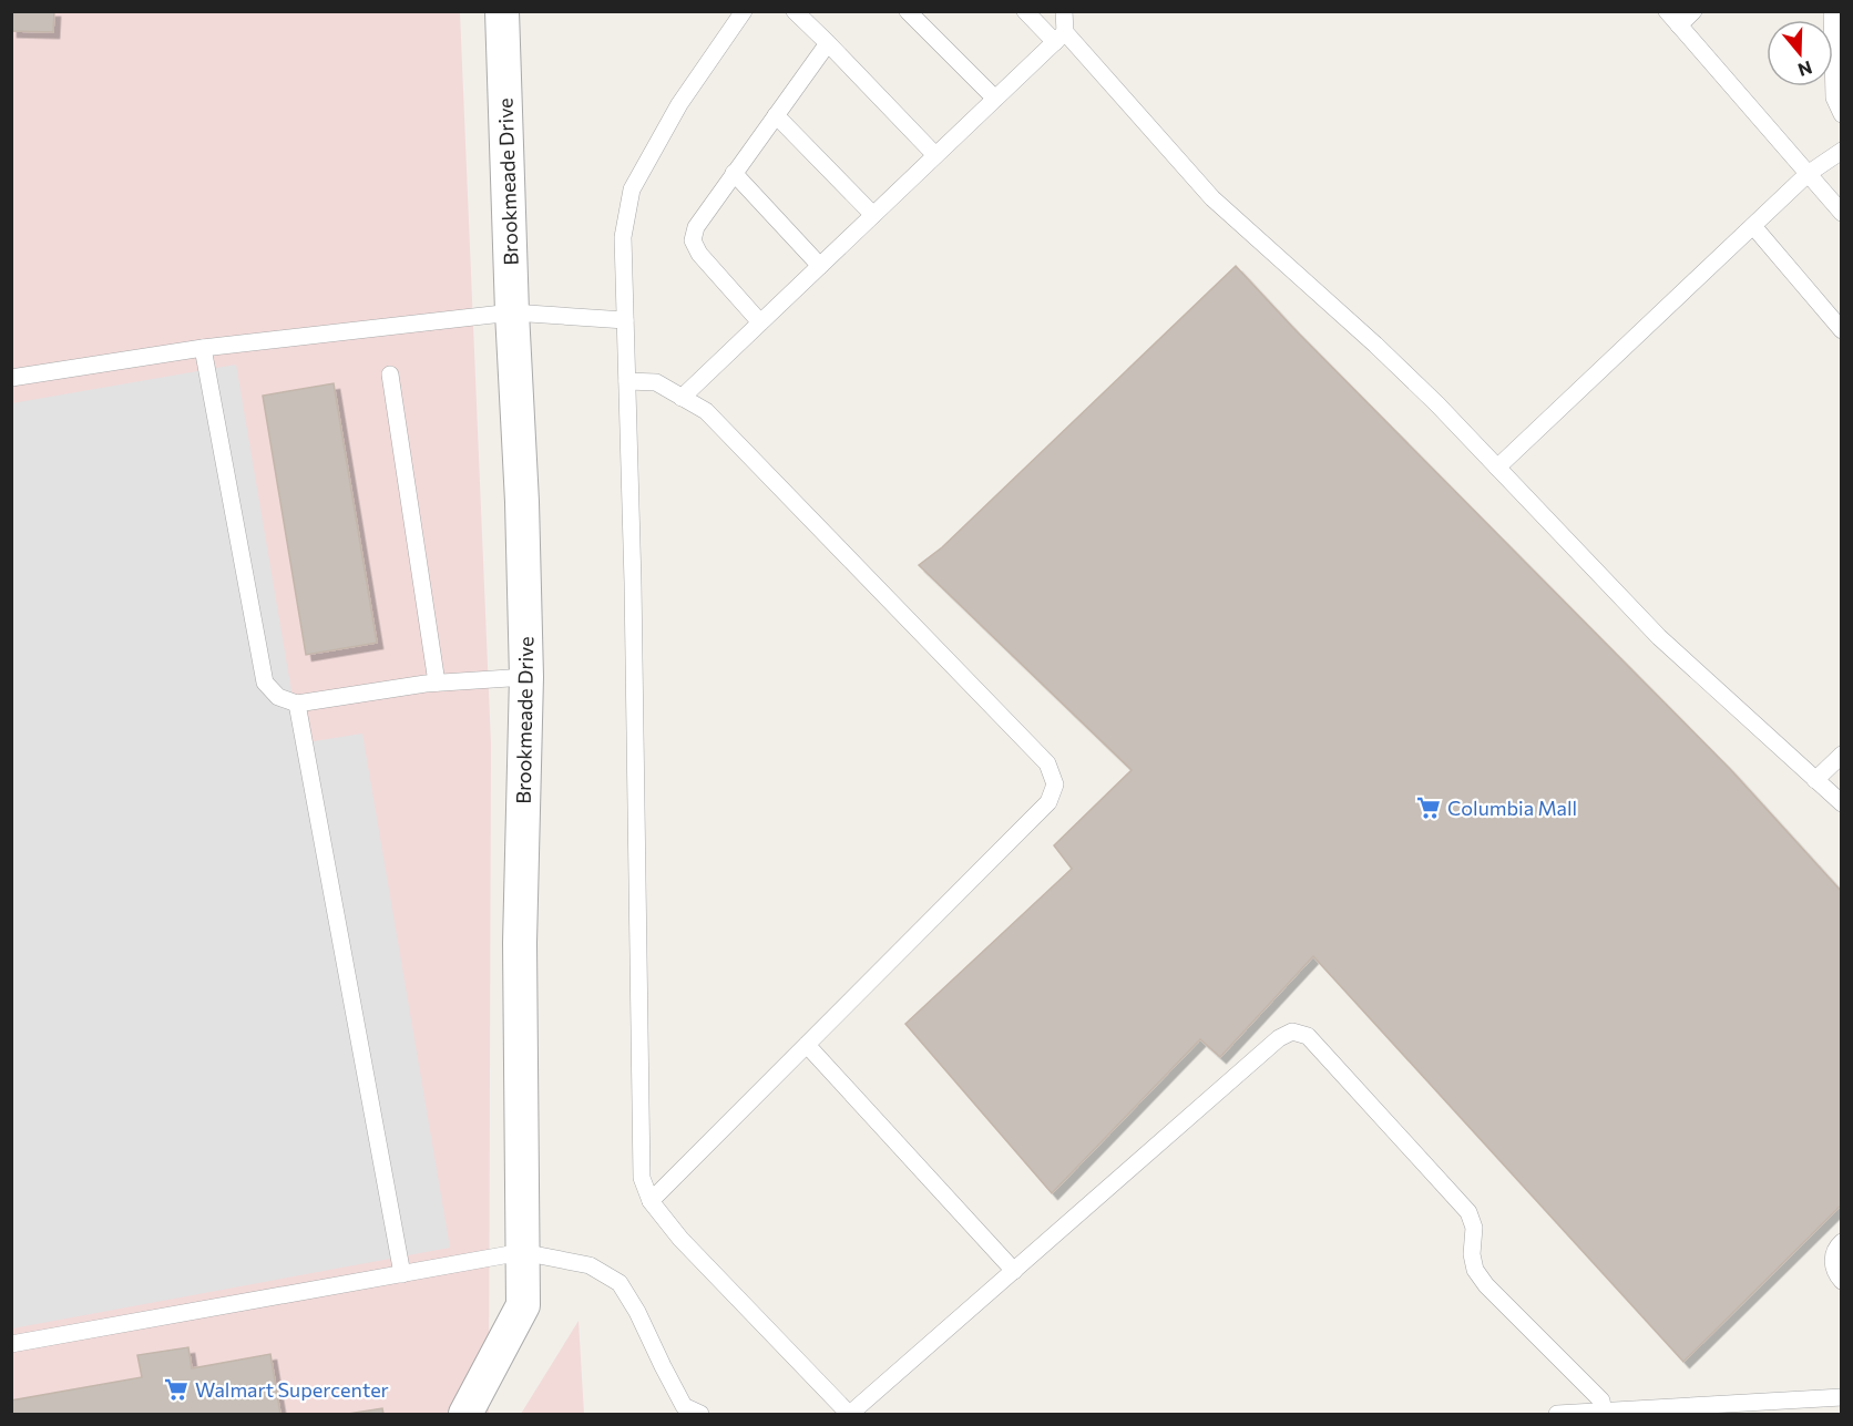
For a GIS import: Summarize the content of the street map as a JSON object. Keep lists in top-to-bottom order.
{
  "streets": {
    "street": ["Brookmeade Drive"]
  },
  "places": {
    "supermarket": ["Columbia Mall", "Walmart Supercenter"]
  },
  "north": "bottom"
}
